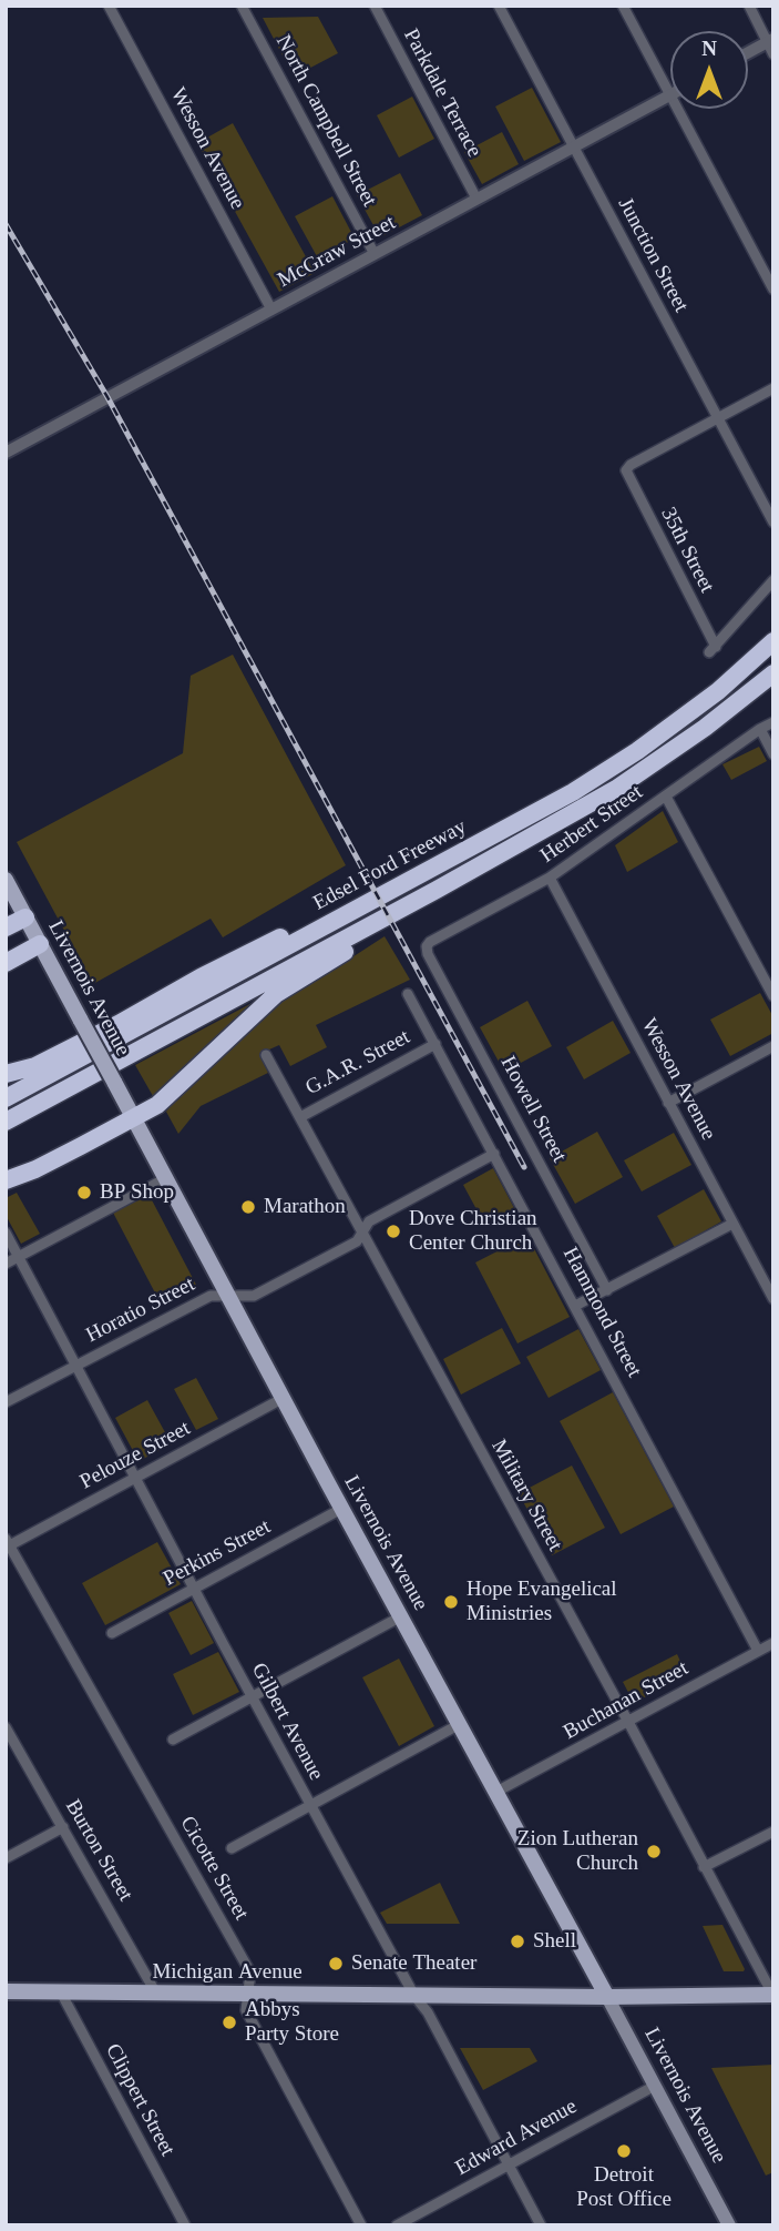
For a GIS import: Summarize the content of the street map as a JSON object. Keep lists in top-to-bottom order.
{
  "streets": {
    "highway": ["Edsel Ford Freeway"],
    "main road": ["Livernois Avenue", "Michigan Avenue"],
    "street": [
      "Parkdale Terrace",
      "North Campbell Street",
      "Wesson Avenue",
      "McGraw Street",
      "Junction Street",
      "35th Street",
      "Herbert Street",
      "G.A.R. Street",
      "Howell Street",
      "Horatio Street",
      "Hammond Street",
      "Pelouze Street",
      "Military Street",
      "Perkins Street",
      "Buchanan Street",
      "Gilbert Avenue",
      "Burton Street",
      "Cicotte Street",
      "Clippert Street",
      "Edward Avenue"
    ]
  },
  "crossings": [
    ["Parkdale Terrace", "McGraw Street"],
    ["North Campbell Street", "McGraw Street"],
    ["Wesson Avenue", "McGraw Street"],
    ["Wesson Avenue", "Herbert Street"],
    ["McGraw Street", "Junction Street"],
    ["Junction Street", "35th Street"],
    ["Herbert Street", "Howell Street"],
    ["Livernois Avenue", "Horatio Street"],
    ["Livernois Avenue", "Pelouze Street"],
    ["Livernois Avenue", "Perkins Street"],
    ["Livernois Avenue", "Buchanan Street"],
    ["Livernois Avenue", "Michigan Avenue"],
    ["Livernois Avenue", "Edward Avenue"],
    ["G.A.R. Street", "Hammond Street"],
    ["G.A.R. Street", "Military Street"],
    ["Horatio Street", "Hammond Street"],
    ["Horatio Street", "Military Street"],
    ["Horatio Street", "Gilbert Avenue"],
    ["Hammond Street", "Buchanan Street"],
    ["Pelouze Street", "Gilbert Avenue"],
    ["Pelouze Street", "Cicotte Street"],
    ["Military Street", "Buchanan Street"],
    ["Military Street", "Michigan Avenue"],
    ["Perkins Street", "Gilbert Avenue"],
    ["Gilbert Avenue", "Michigan Avenue"],
    ["Gilbert Avenue", "Edward Avenue"],
    ["Burton Street", "Michigan Avenue"],
    ["Cicotte Street", "Michigan Avenue"],
    ["Michigan Avenue", "Clippert Street"]
  ],
  "places": [
    "BP Shop",
    "Marathon",
    "Dove Christian Center Church",
    "Hope Evangelical Ministries",
    "Zion Lutheran Church",
    "Shell",
    "Senate Theater",
    "Abbys Party Store",
    "Detroit Post Office"
  ],
  "north": "top"
}
